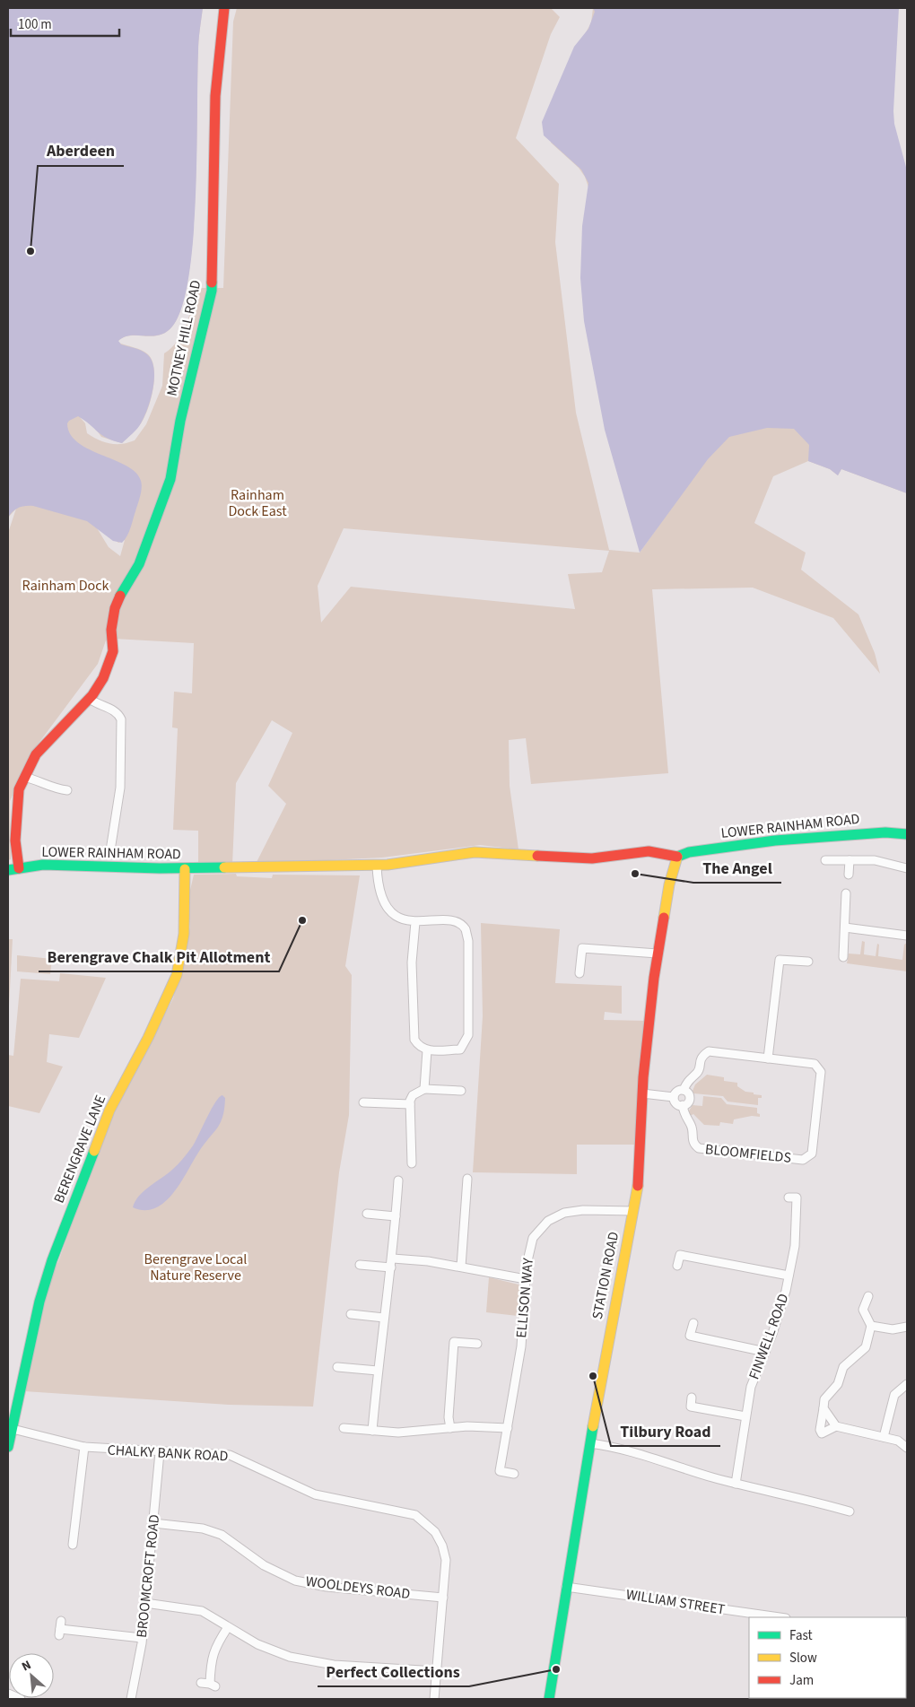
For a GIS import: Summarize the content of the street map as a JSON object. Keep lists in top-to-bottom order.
{
  "streets": {
    "street": [
      "MOTNEY HILL ROAD",
      "LOWER RAINHAM ROAD",
      "BERENGRAVE LANE",
      "BLOOMFIELDS",
      "STATION ROAD",
      "ELLISON WAY",
      "FINWELL ROAD",
      "CHALKY BANK ROAD",
      "BROOMCROFT ROAD",
      "WOOLDEYS ROAD",
      "WILLIAM STREET"
    ]
  },
  "crossings": [
    ["MOTNEY HILL ROAD", "LOWER RAINHAM ROAD"],
    ["LOWER RAINHAM ROAD", "BERENGRAVE LANE"],
    ["LOWER RAINHAM ROAD", "STATION ROAD"],
    ["BERENGRAVE LANE", "CHALKY BANK ROAD"],
    ["STATION ROAD", "ELLISON WAY"],
    ["STATION ROAD", "WILLIAM STREET"],
    ["CHALKY BANK ROAD", "BROOMCROFT ROAD"],
    ["CHALKY BANK ROAD", "WOOLDEYS ROAD"],
    ["BROOMCROFT ROAD", "WOOLDEYS ROAD"]
  ],
  "parks": ["Rainham Dock East", "Rainham Dock", "Berengrave Local Nature Reserve"],
  "places": [
    "Aberdeen",
    "The Angel",
    "Berengrave Chalk Pit Allotment",
    "Tilbury Road",
    "Perfect Collections"
  ],
  "legend": ["Fast", "Slow", "Jam"],
  "scale_bar": "100 m",
  "north": "top left"
}
